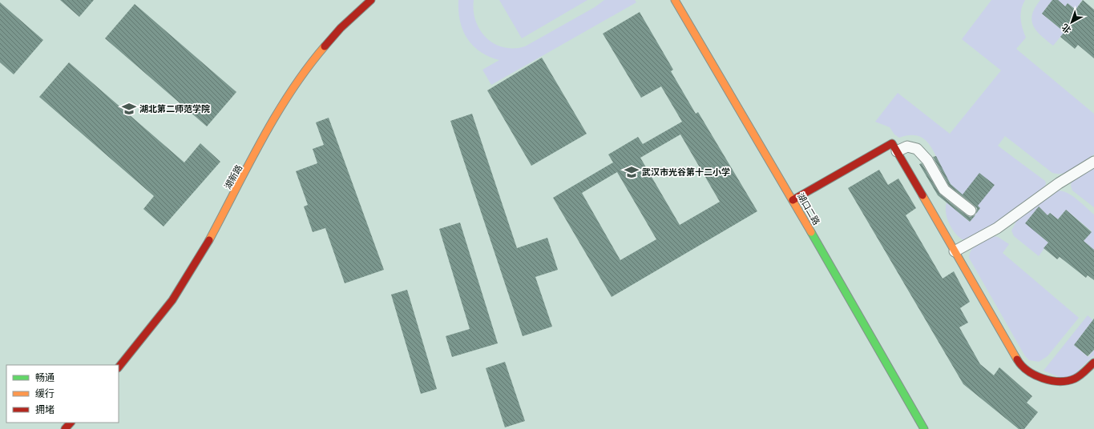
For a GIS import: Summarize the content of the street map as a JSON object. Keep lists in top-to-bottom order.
{
  "streets": {
    "street": ["湖新路", "湖口二路"]
  },
  "places": {
    "school or university": ["湖北第二师范学院", "武汉市光谷第十二小学"]
  },
  "legend": ["畅通", "缓行", "拥堵"],
  "north": "bottom left"
}
